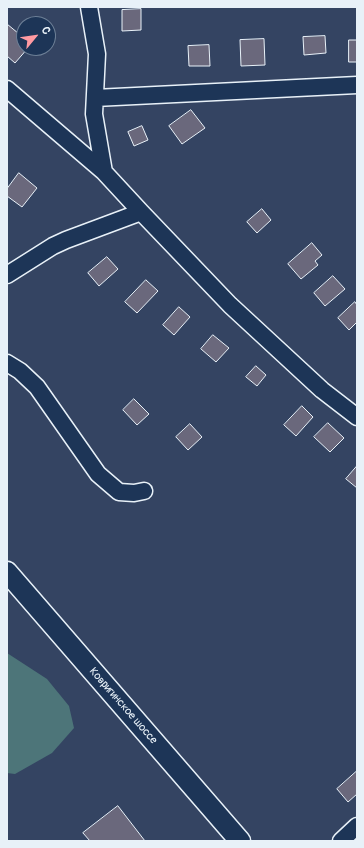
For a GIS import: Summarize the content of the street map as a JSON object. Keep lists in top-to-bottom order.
{
  "streets": {
    "main road": ["Ковригинское шоссе"]
  },
  "north": "top right"
}
